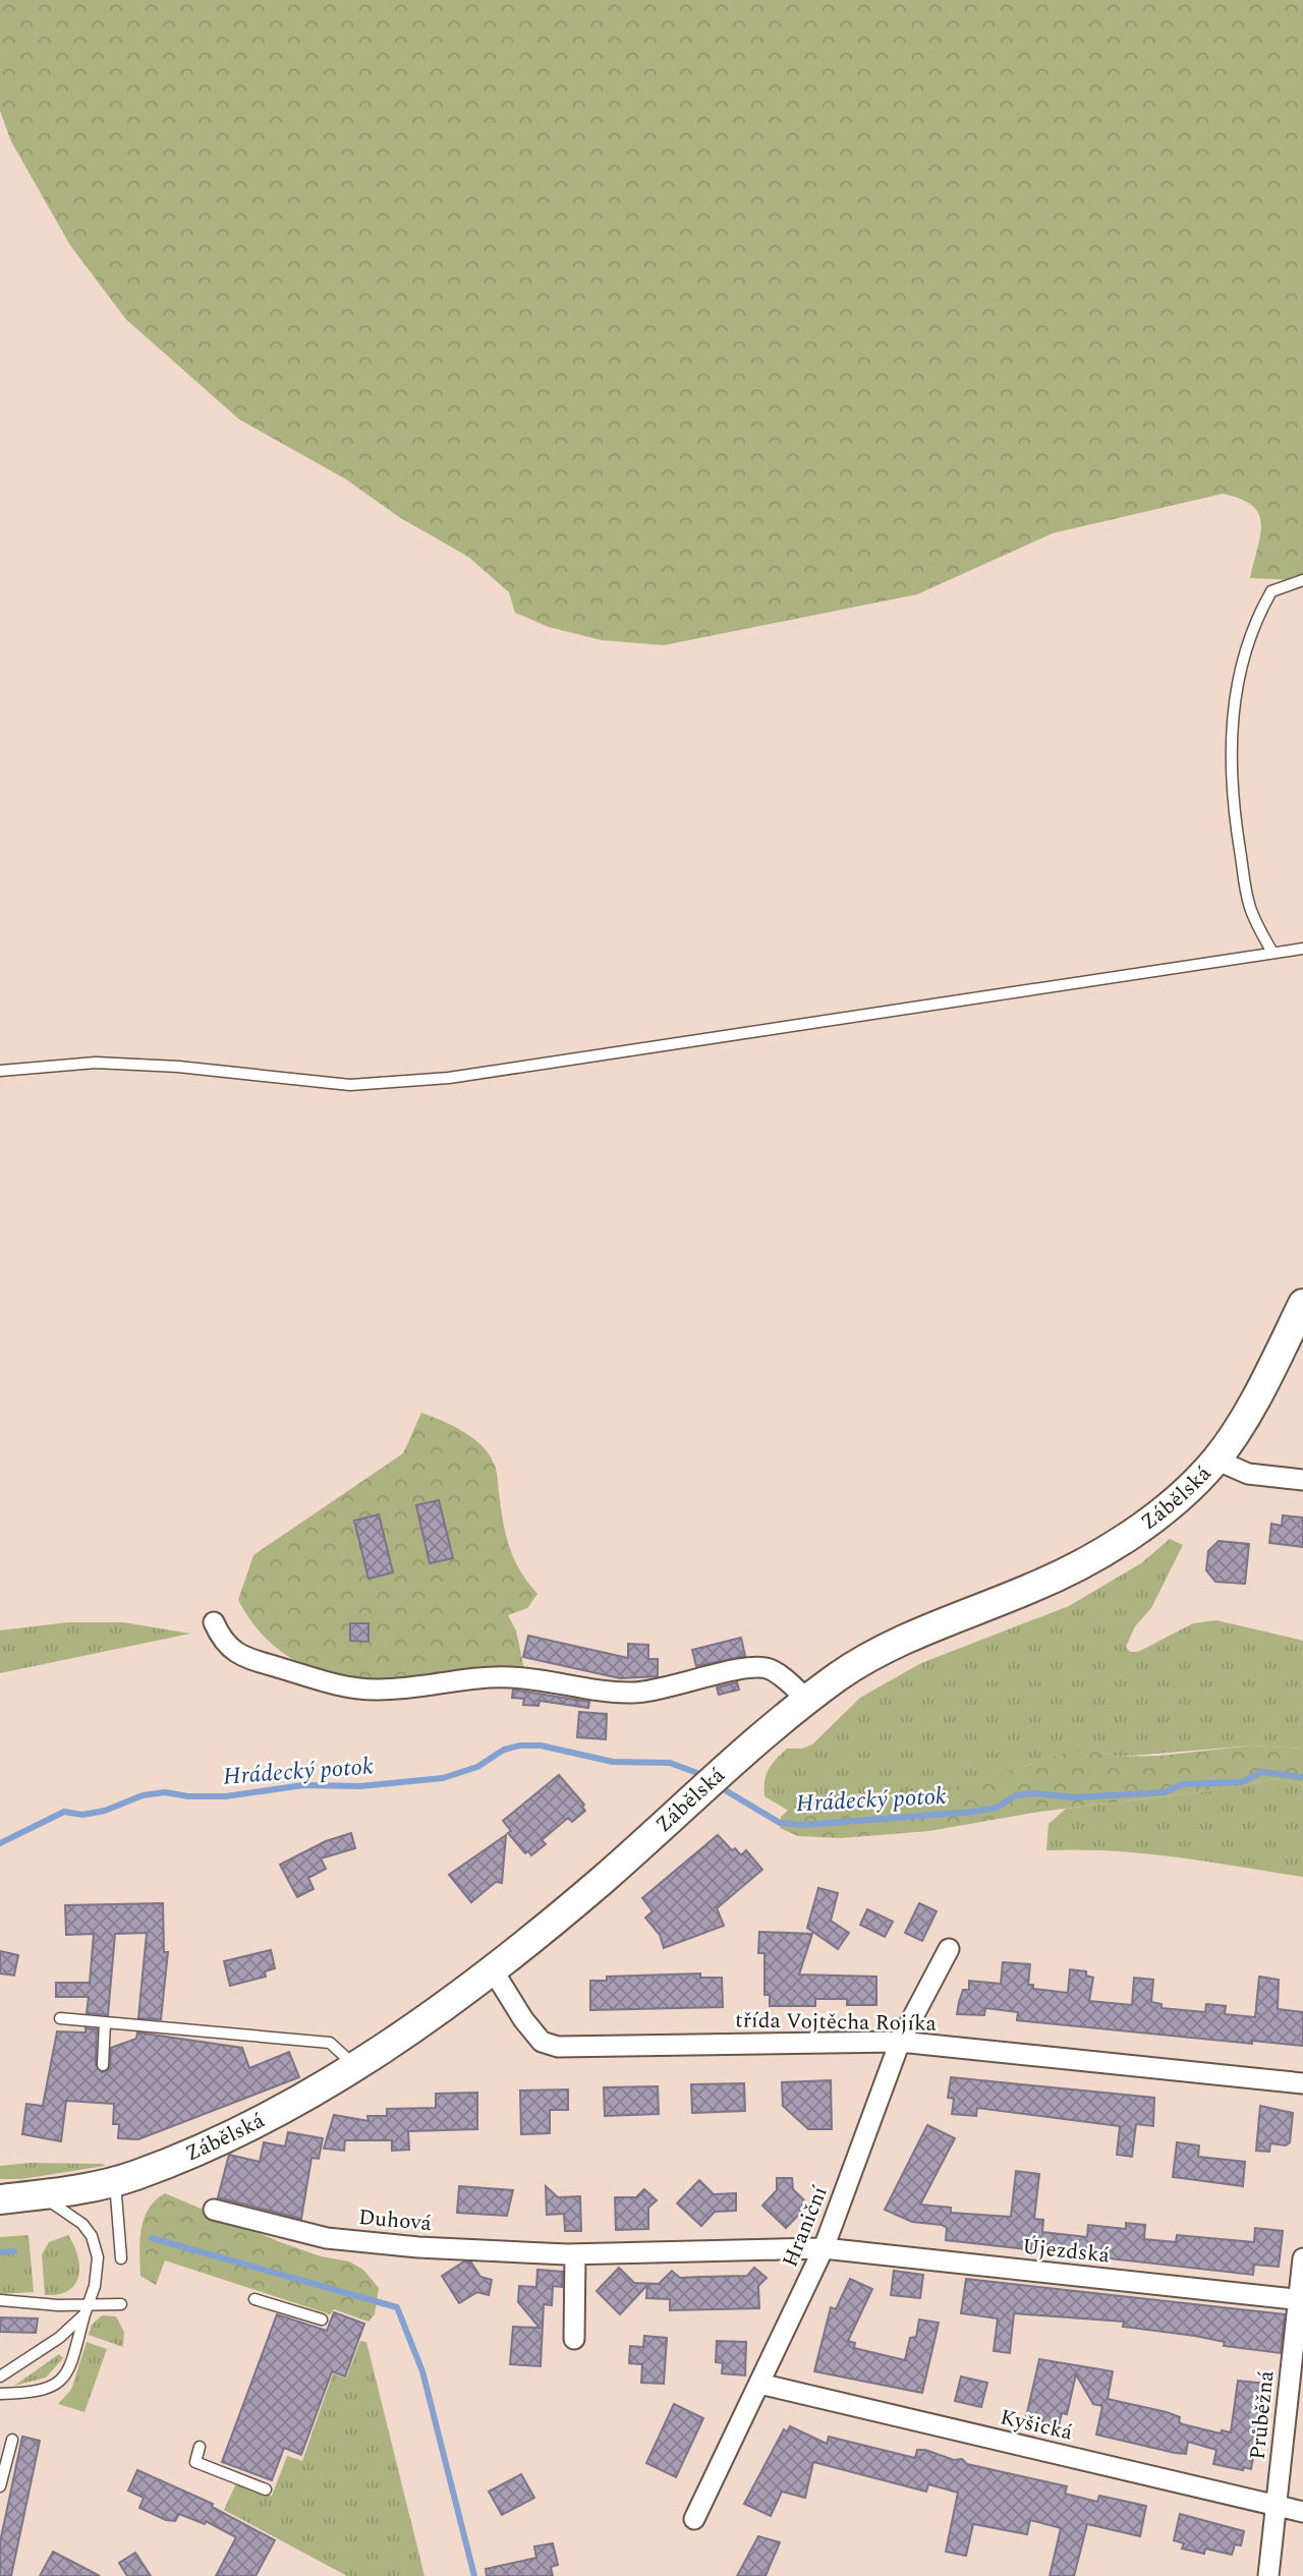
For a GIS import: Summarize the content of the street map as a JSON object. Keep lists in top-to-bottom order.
{
  "streets": {
    "main road": ["Zábělská"],
    "street": [
      "třída Vojtěcha Rojíka",
      "Duhová",
      "Hraniční",
      "Újezdská",
      "Průběžná",
      "Kyšická"
    ]
  },
  "crossings": [
    ["Zábělská", "třída Vojtěcha Rojíka"],
    ["třída Vojtěcha Rojíka", "Hraniční"],
    ["Duhová", "Hraniční"],
    ["Duhová", "Újezdská"],
    ["Hraniční", "Újezdská"],
    ["Hraniční", "Kyšická"],
    ["Újezdská", "Průběžná"],
    ["Průběžná", "Kyšická"]
  ],
  "water": ["Hrádecký potok"]
}
